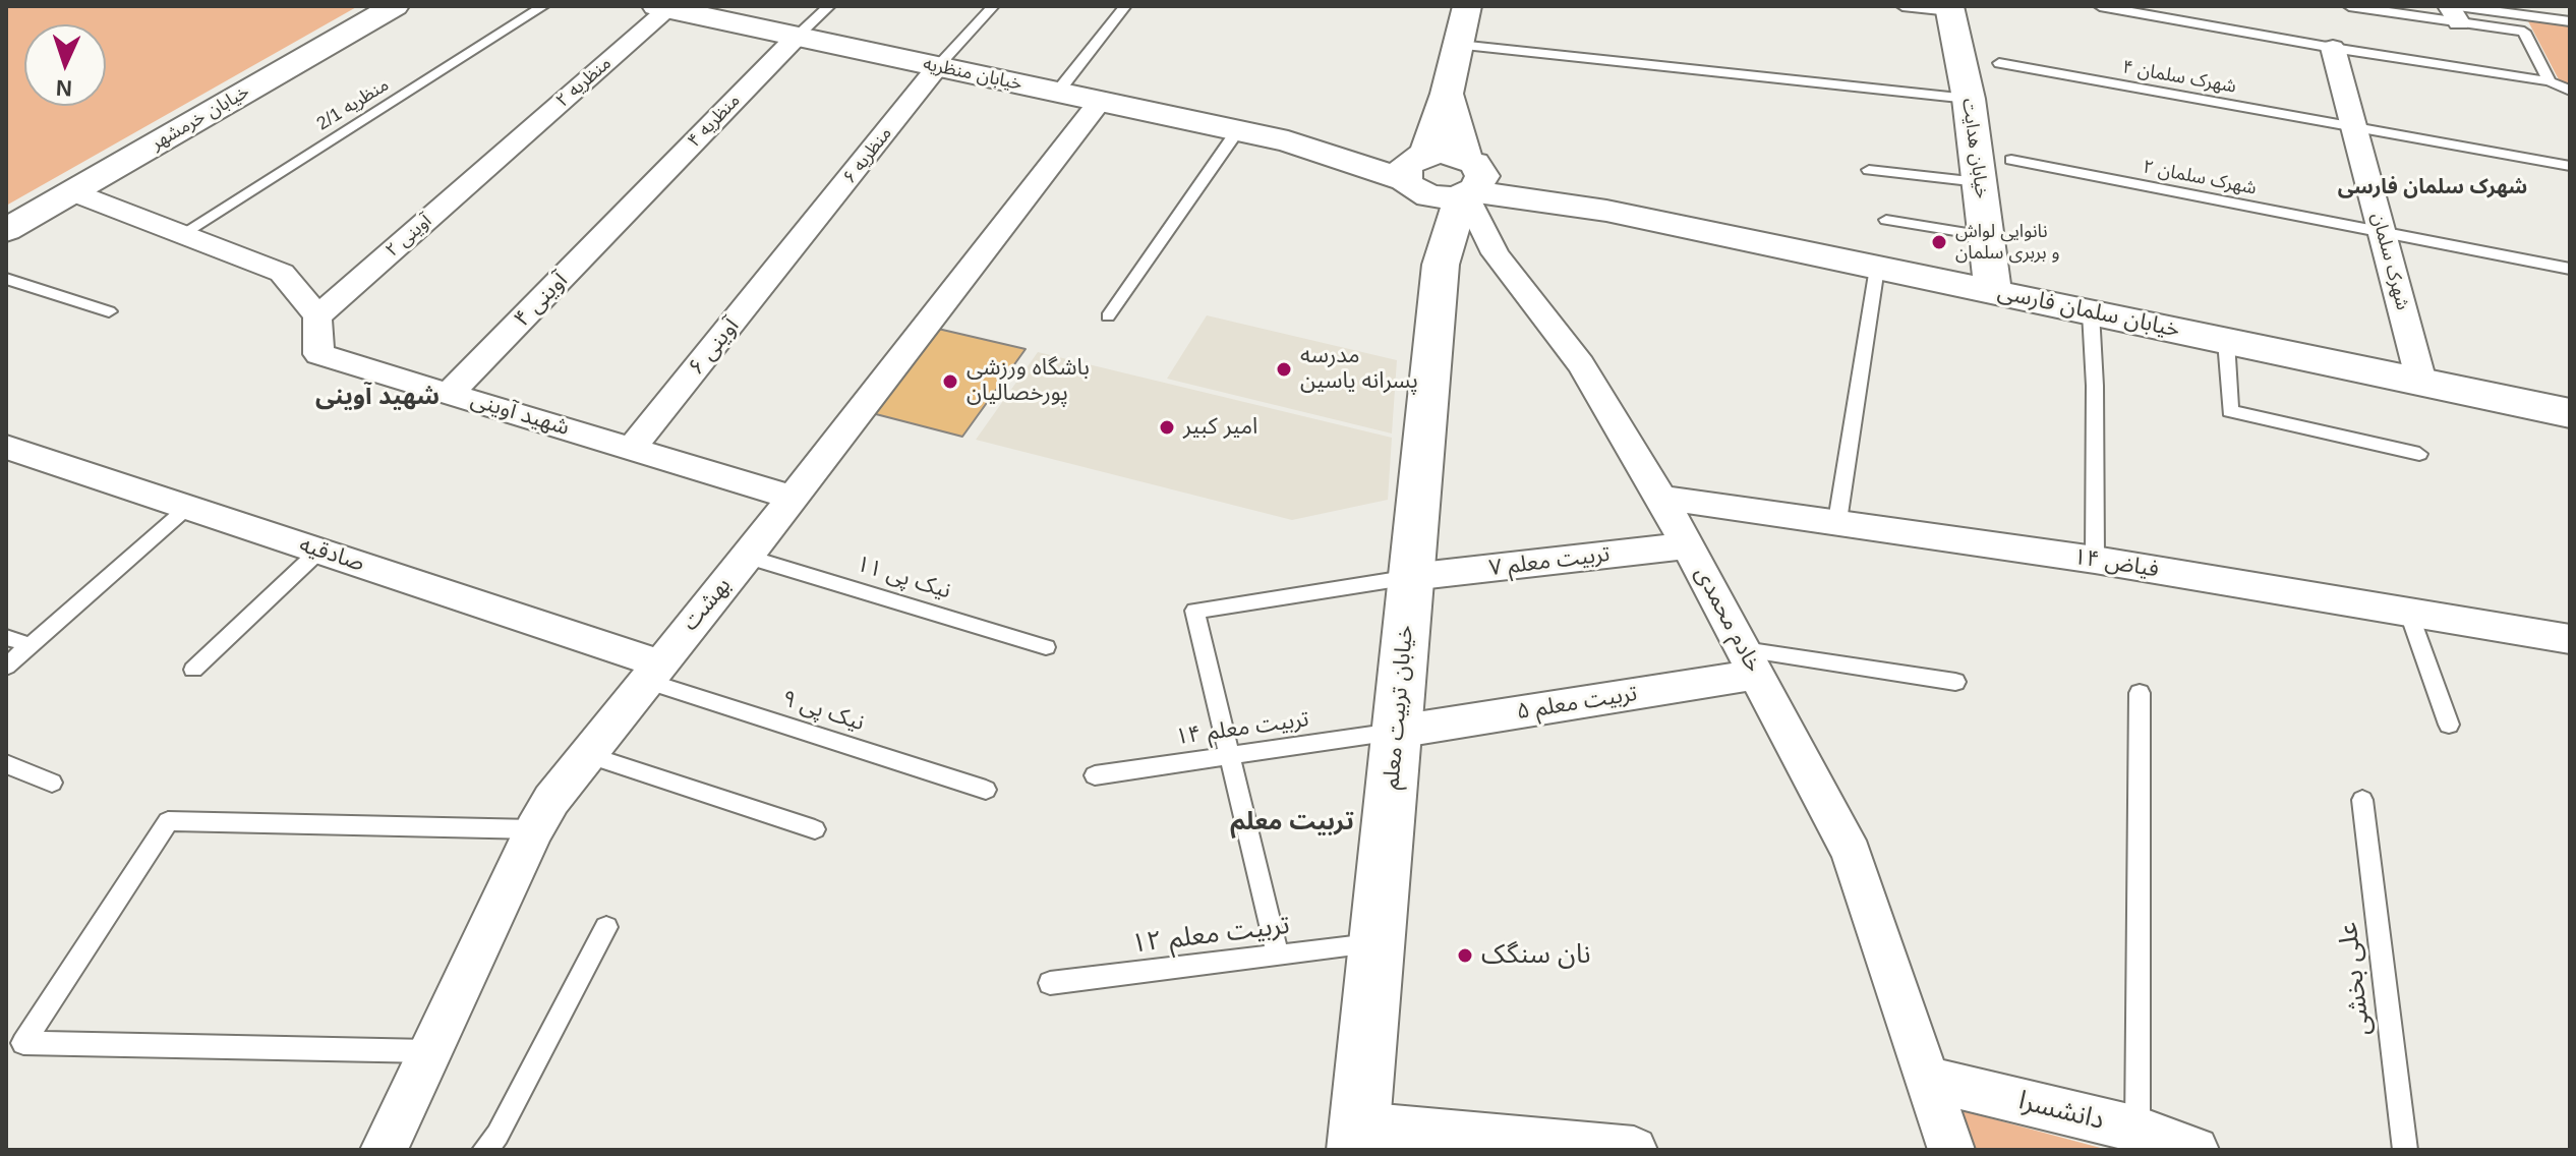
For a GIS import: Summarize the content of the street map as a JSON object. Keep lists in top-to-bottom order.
{
  "streets": {
    "main road": [
      "خیابان منظریه",
      "خیابان خرمشهر",
      "خیابان هدایت",
      "خیابان سلمان فارسی",
      "خیابان تربیت معلم"
    ],
    "street": [
      "منظریه ۲",
      "منظریه ۴",
      "منظریه ۶",
      "آوینی ۲",
      "شهرک سلمان",
      "آوینی ۴",
      "آوینی ۶",
      "شهید آوینی",
      "صادقیه",
      "تربیت معلم ۷",
      "فیاض ۱۴",
      "بهشت",
      "خادم محمدی",
      "تربیت معلم ۵",
      "دانشسرا"
    ],
    "lane": [
      "شهرک سلمان ۴",
      "منظریه 2/1",
      "شهرک سلمان ۲",
      "نیک پی ۱۱",
      "نیک پی ۹",
      "تربیت معلم ۱۴",
      "تربیت معلم ۱۲",
      "علی بخشی"
    ]
  },
  "crossings": [
    ["خیابان منظریه", "منظریه ۲"],
    ["خیابان منظریه", "منظریه ۴"],
    ["خیابان منظریه", "منظریه ۶"],
    ["خیابان منظریه", "بهشت"],
    ["شهرک سلمان ۴", "شهرک سلمان"],
    ["منظریه ۲", "آوینی ۲"],
    ["منظریه ۴", "آوینی ۴"],
    ["خیابان هدایت", "خیابان سلمان فارسی"],
    ["منظریه ۶", "آوینی ۶"],
    ["شهرک سلمان ۲", "شهرک سلمان"],
    ["آوینی ۲", "شهید آوینی"],
    ["شهرک سلمان", "خیابان سلمان فارسی"],
    ["آوینی ۴", "شهید آوینی"],
    ["خیابان سلمان فارسی", "خادم محمدی"],
    ["آوینی ۶", "شهید آوینی"],
    ["شهید آوینی", "بهشت"],
    ["صادقیه", "بهشت"],
    ["صادقیه", "نیک پی ۹"],
    ["تربیت معلم ۷", "خادم محمدی"],
    ["تربیت معلم ۷", "خیابان تربیت معلم"],
    ["فیاض ۱۴", "خادم محمدی"],
    ["نیک پی ۱۱", "بهشت"],
    ["بهشت", "نیک پی ۹"],
    ["خادم محمدی", "تربیت معلم ۵"],
    ["خادم محمدی", "دانشسرا"],
    ["تربیت معلم ۵", "خیابان تربیت معلم"],
    ["تربیت معلم ۵", "تربیت معلم ۱۴"],
    ["خیابان تربیت معلم", "تربیت معلم ۱۴"],
    ["خیابان تربیت معلم", "تربیت معلم ۱۲"]
  ],
  "districts": ["شهرک سلمان فارسی", "شهید آوینی", "تربیت معلم"],
  "places": [
    "نانوایی لواش و بربری سلمان",
    "مدرسه پسرانه یاسین",
    "باشگاه ورزشی پورخصالیان",
    "امیر کبیر",
    "نان سنگک"
  ],
  "north": "bottom"
}
